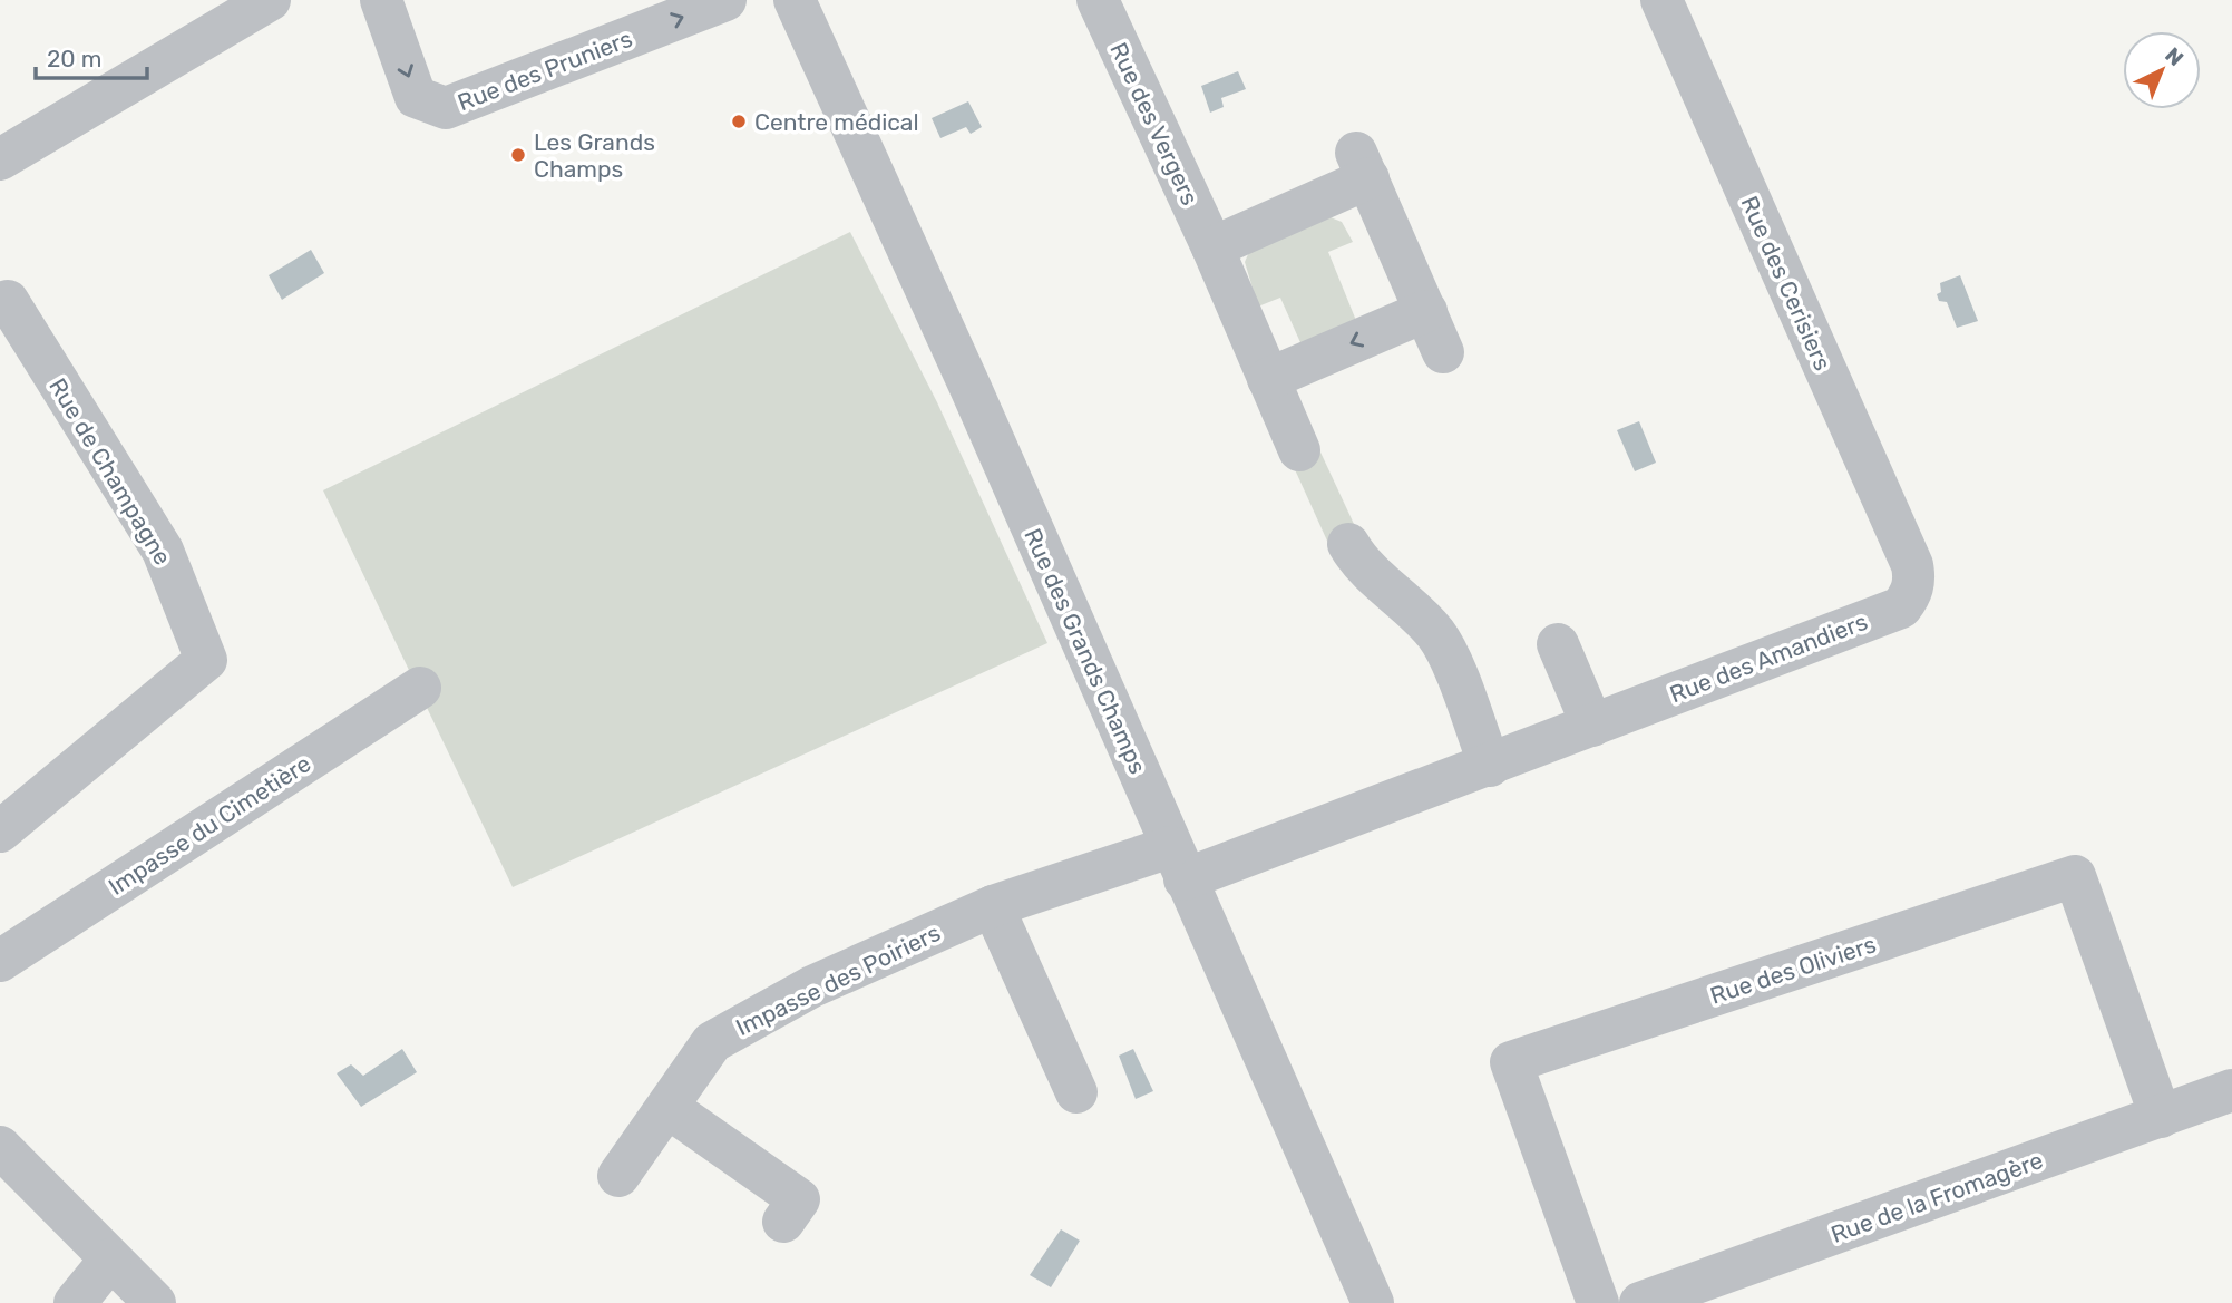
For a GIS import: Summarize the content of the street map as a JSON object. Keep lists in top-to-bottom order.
{
  "streets": {
    "street": [
      "Rue des Pruniers",
      "Rue des Vergers",
      "Rue des Cerisiers",
      "Rue de Champagne",
      "Rue des Grands Champs",
      "Rue des Amandiers",
      "Impasse du Cimetière",
      "Rue des Oliviers",
      "Impasse des Poiriers",
      "Rue de la Fromagère"
    ]
  },
  "crossings": [
    ["Rue des Cerisiers", "Rue des Amandiers"],
    ["Rue des Grands Champs", "Rue des Amandiers"],
    ["Rue des Grands Champs", "Impasse des Poiriers"],
    ["Rue des Amandiers", "Impasse des Poiriers"],
    ["Rue des Oliviers", "Rue de la Fromagère"]
  ],
  "places": ["Centre médical", "Les Grands Champs"],
  "scale_bar": "20 m",
  "north": "top right"
}
